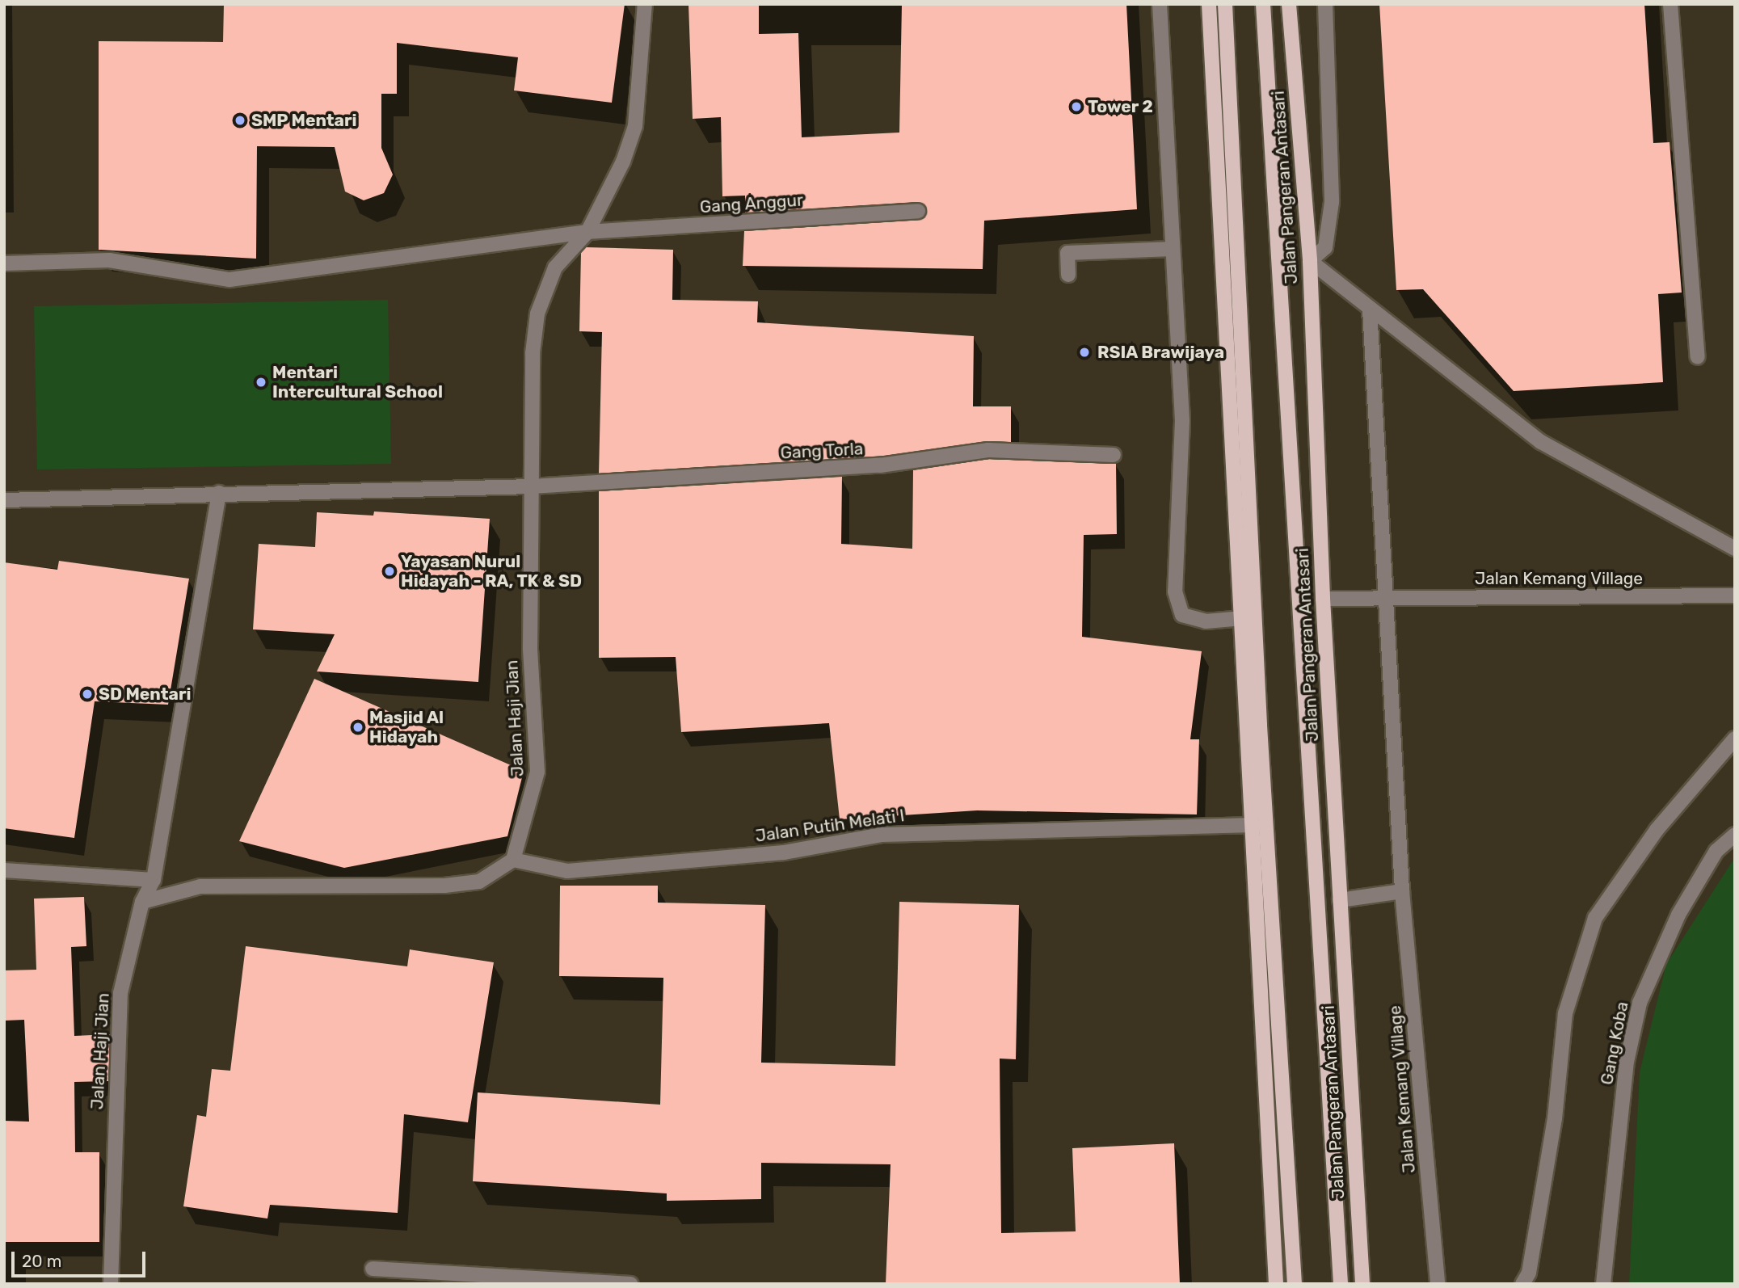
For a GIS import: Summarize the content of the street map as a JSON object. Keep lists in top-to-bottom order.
{
  "streets": {
    "main road": ["Jalan Pangeran Antasari"],
    "street": [
      "Gang Anggur",
      "Gang Torla",
      "Jalan Kemang Village",
      "Jalan Haji Jian",
      "Jalan Putih Melati I",
      "Gang Koba"
    ]
  },
  "crossings": [
    ["Jalan Pangeran Antasari", "Jalan Kemang Village"],
    ["Gang Anggur", "Jalan Haji Jian"],
    ["Gang Torla", "Jalan Haji Jian"],
    ["Jalan Haji Jian", "Jalan Putih Melati I"]
  ],
  "places": [
    "Tower 2",
    "SMP Mentari",
    "RSIA Brawijaya",
    "Mentari Intercultural School",
    "Yayasan Nurul Hidayah - RA, TK & SD",
    "SD Mentari",
    "Masjid Al Hidayah"
  ],
  "scale_bar": "20 m"
}
